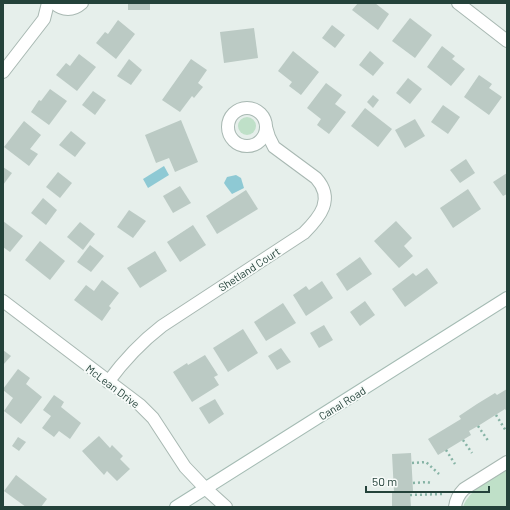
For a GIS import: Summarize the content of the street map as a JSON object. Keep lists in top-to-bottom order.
{
  "streets": {
    "street": ["Shetland Court", "McLean Drive", "Canal Road"]
  },
  "crossings": [
    ["Shetland Court", "McLean Drive"],
    ["McLean Drive", "Canal Road"]
  ],
  "scale_bar": "50 m"
}
